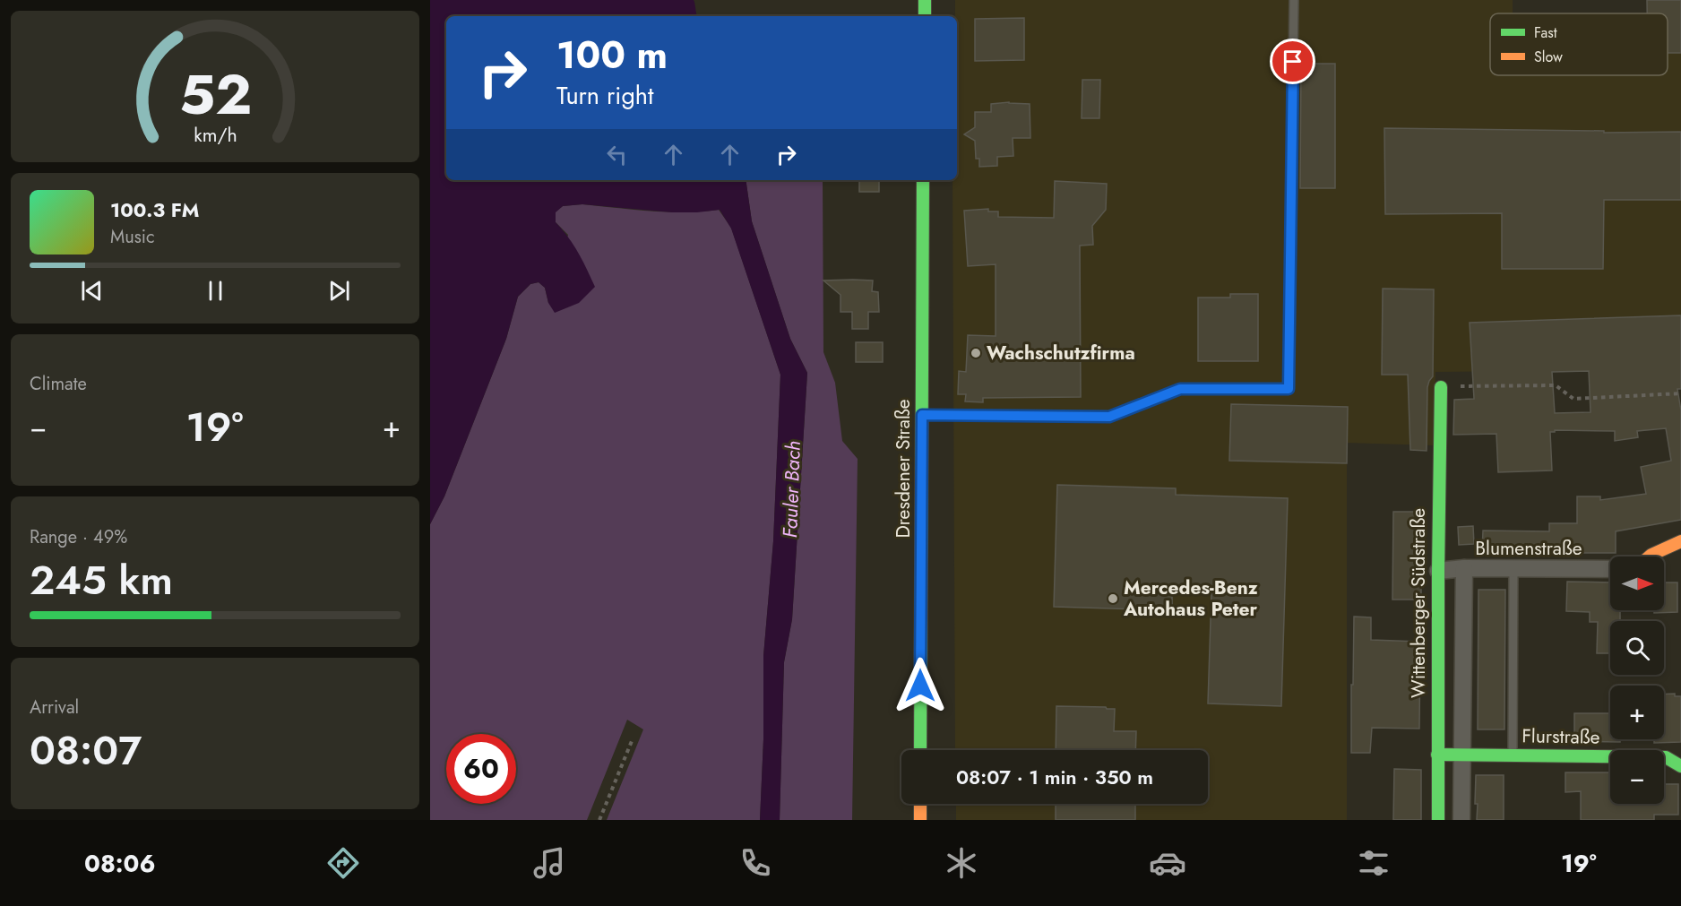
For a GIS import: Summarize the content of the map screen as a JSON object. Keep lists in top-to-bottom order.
{
  "streets": {
    "street": [
      "Dresdener Straße",
      "Blumenstraße",
      "Wittenberger Südstraße",
      "Flurstraße"
    ]
  },
  "crossings": [
    ["Blumenstraße", "Wittenberger Südstraße"],
    ["Wittenberger Südstraße", "Flurstraße"]
  ],
  "water": ["Fauler Bach"],
  "places": ["Wachschutzfirma", "Mercedes-Benz Autohaus Peter"],
  "legend": ["Fast", "Slow"],
  "north": "right",
  "page": {
    "turn": ["100 m", "Turn right"],
    "song": ["100.3 FM", "Music"],
    "tile": [
      "Climate",
      ["Range · 49%", "245 km"],
      ["Arrival", "08:07"]
    ],
    "heat": ["−", "19°", "+"],
    "map_buttons": ["+", "−"],
    "limit": "60",
    "trip": "08:07 · 1 min · 350 m",
    "tabs": ["08:06", "19°"],
    "gauge": ["52", "km/h"]
  }
}
